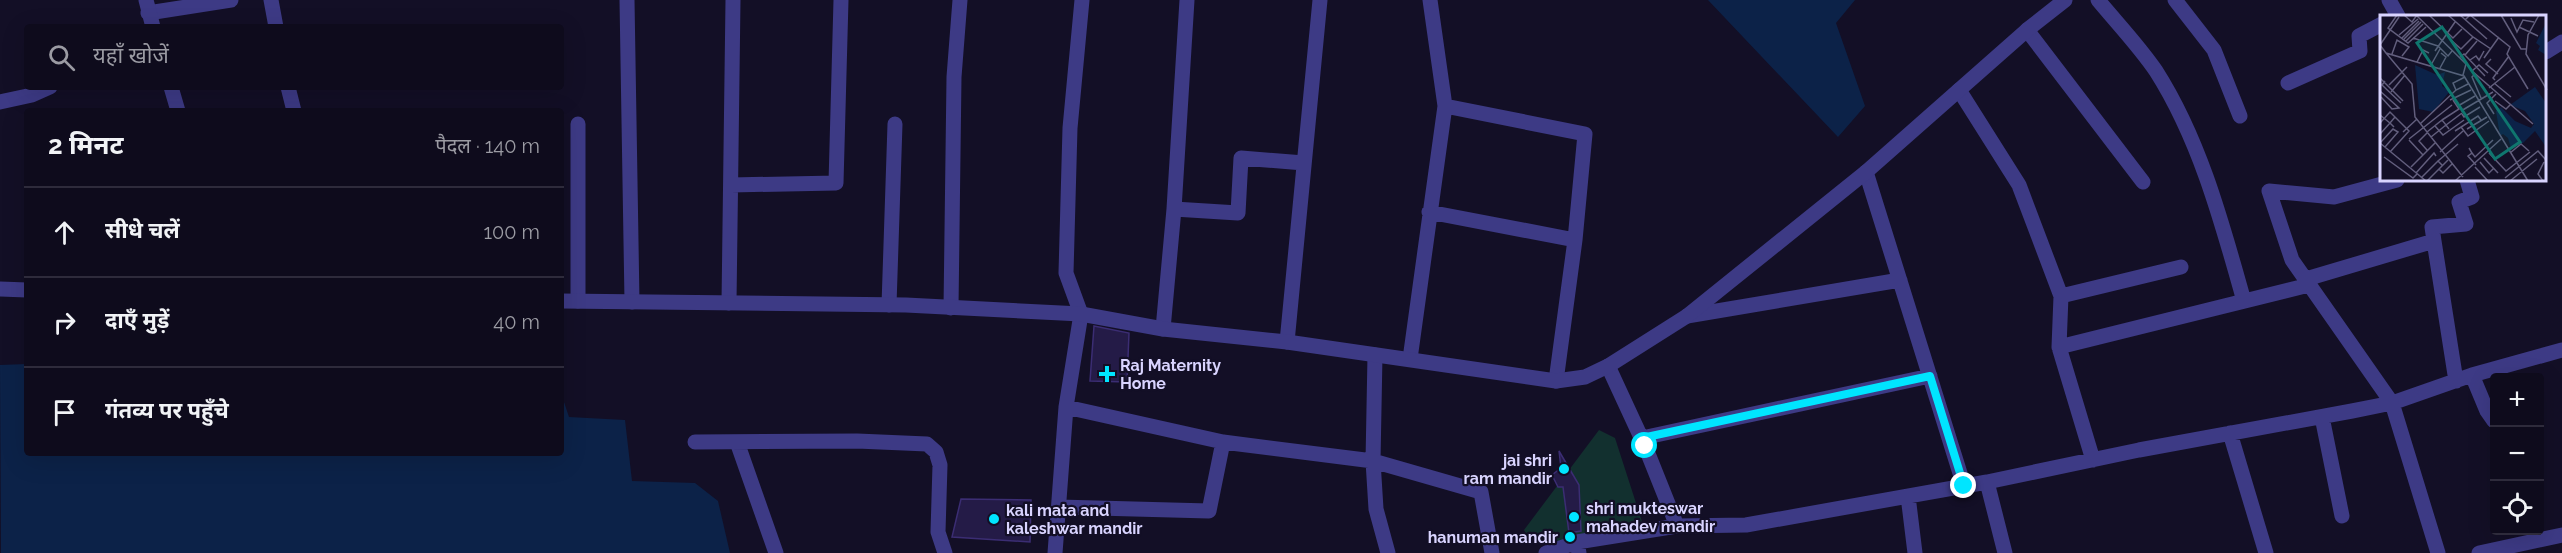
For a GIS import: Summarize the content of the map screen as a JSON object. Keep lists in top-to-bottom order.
{
  "places": {
    "health": ["Raj Maternity Home"],
    "other": [
      "jai shri ram mandir",
      "shri mukteswar mahadev mandir",
      "kali mata and kaleshwar mandir",
      "hanuman mandir"
    ]
  },
  "page": {
    "search": "यहाँ खोजें",
    "heading": ["2 मिनट", "पैदल · 140 m"],
    "list": [
      ["सीधे चलें", "100 m"],
      ["दाएँ मुड़ें", "40 m"],
      "गंतव्य पर पहुँचे"
    ],
    "map_buttons": ["+", "−"]
  }
}
